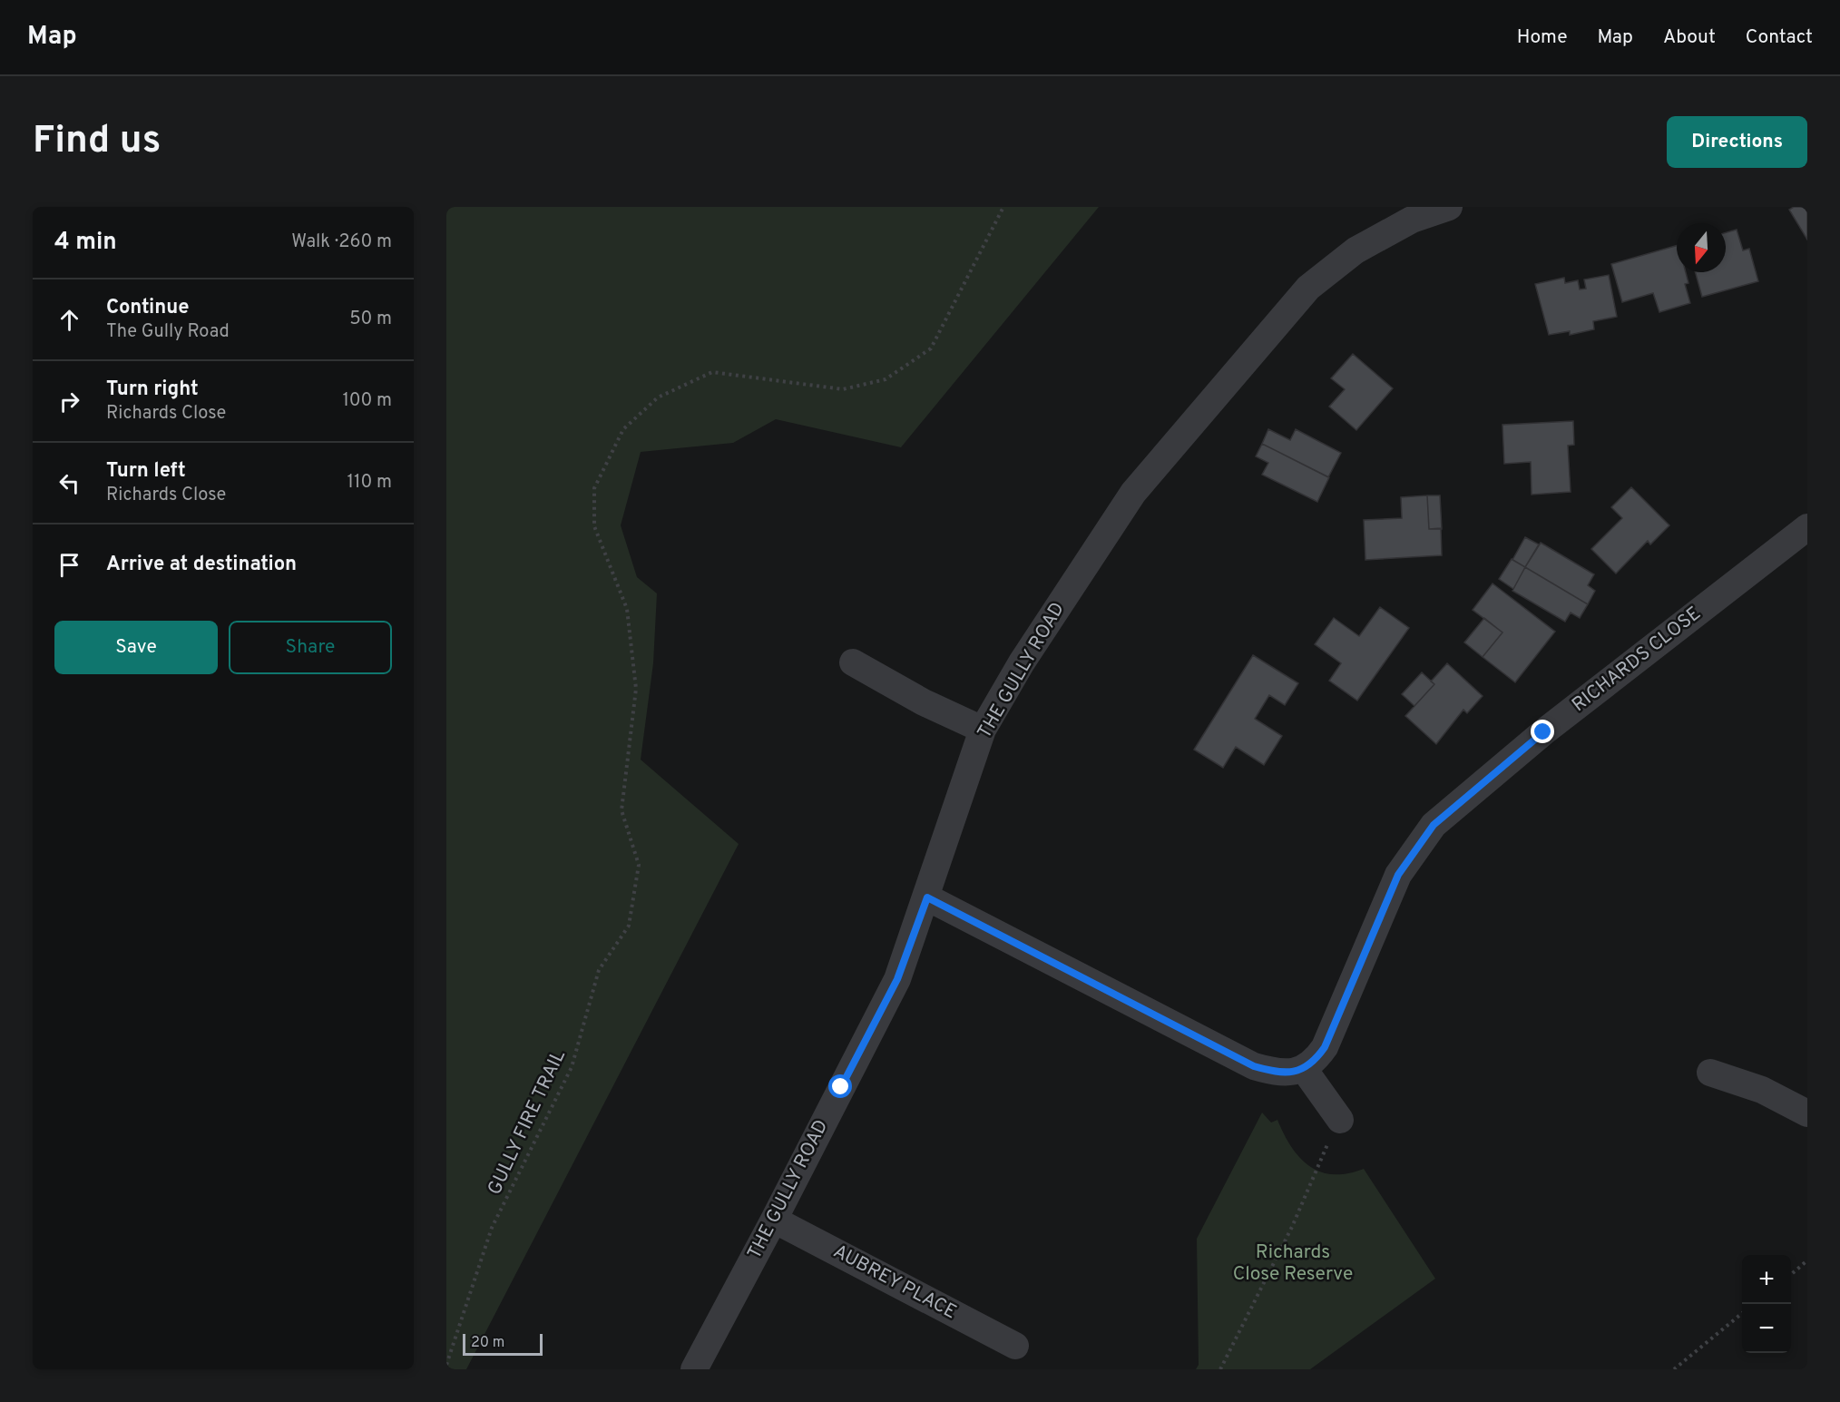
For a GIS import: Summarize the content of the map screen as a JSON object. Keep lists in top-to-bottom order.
{
  "streets": {
    "street": ["RICHARDS CLOSE", "THE GULLY ROAD", "AUBREY PLACE"],
    "path": ["GULLY FIRE TRAIL"]
  },
  "crossings": [
    ["THE GULLY ROAD", "AUBREY PLACE"]
  ],
  "parks": ["Richards Close Reserve"],
  "scale_bar": "20 m",
  "north": "bottom",
  "page": {
    "header": "Map",
    "nav": [
      "Home",
      "Map",
      "About",
      "Contact"
    ],
    "buttons": [
      "Directions",
      ["Save", "Share"]
    ],
    "title": "Find us",
    "heading": ["4 min", "Walk · 260 m"],
    "list": [
      ["Continue", "The Gully Road", "50 m"],
      ["Turn right", "Richards Close", "100 m"],
      ["Turn left", "Richards Close", "110 m"],
      "Arrive at destination"
    ],
    "map_buttons": ["+", "−"],
    "scale": "20 m"
  }
}
